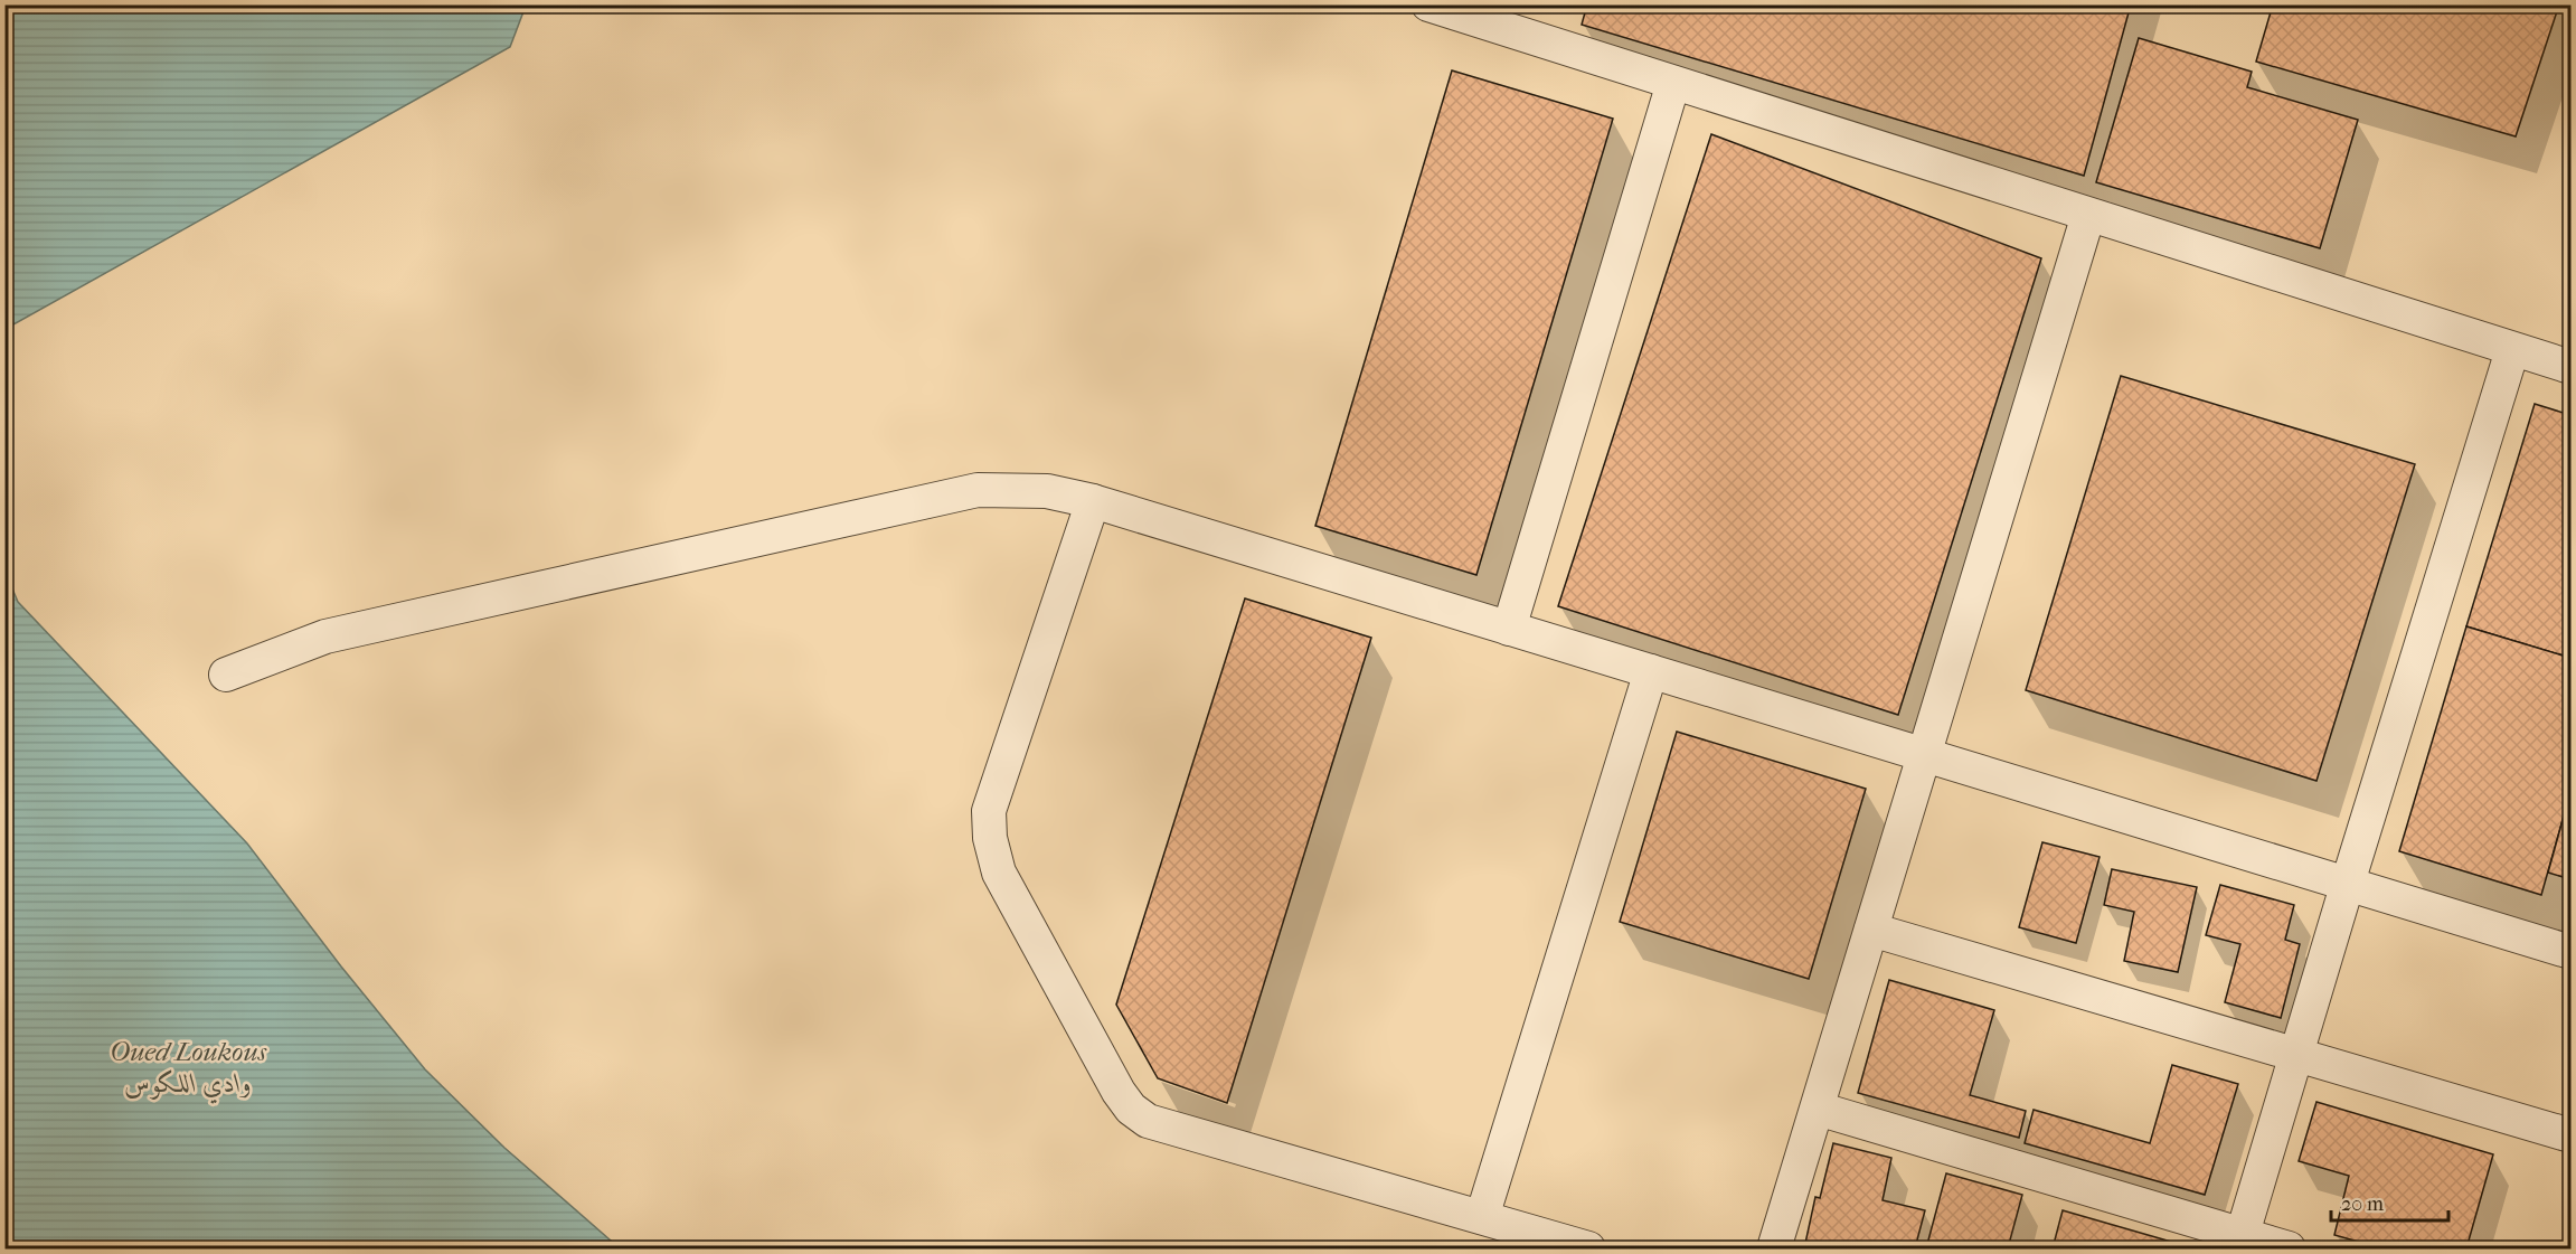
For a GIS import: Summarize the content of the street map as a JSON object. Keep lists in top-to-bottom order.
{
  "water": ["Oued Loukous وادي اللكوس"],
  "scale_bar": "20 m"
}
